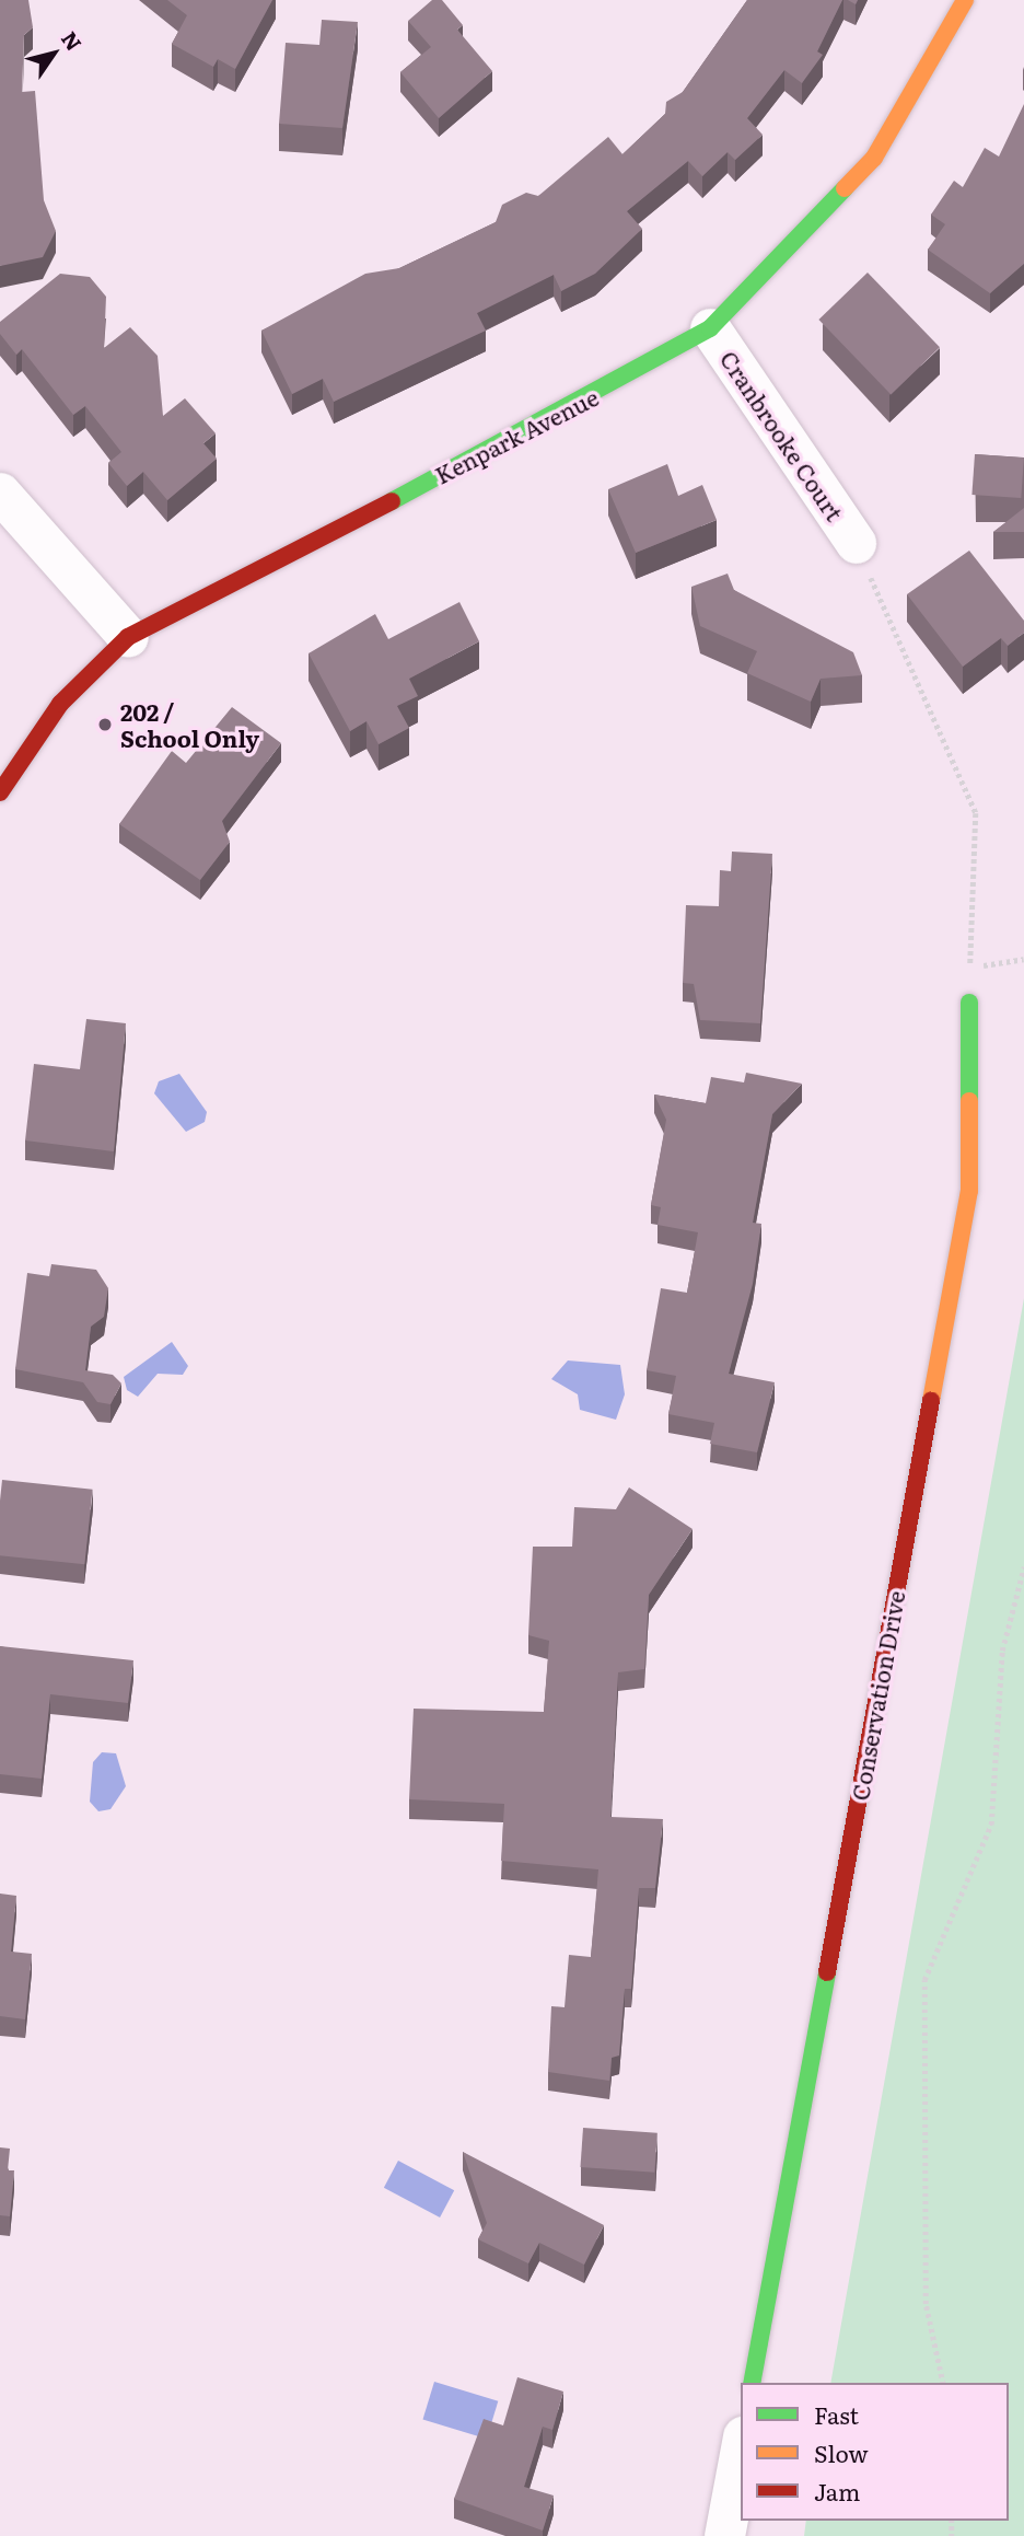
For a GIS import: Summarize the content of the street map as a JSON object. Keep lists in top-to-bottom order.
{
  "streets": {
    "street": ["Kenpark Avenue", "Cranbrooke Court", "Conservation Drive"]
  },
  "crossings": [
    ["Kenpark Avenue", "Cranbrooke Court"]
  ],
  "places": ["202 / School Only"],
  "legend": ["Fast", "Slow", "Jam"],
  "north": "top right"
}
